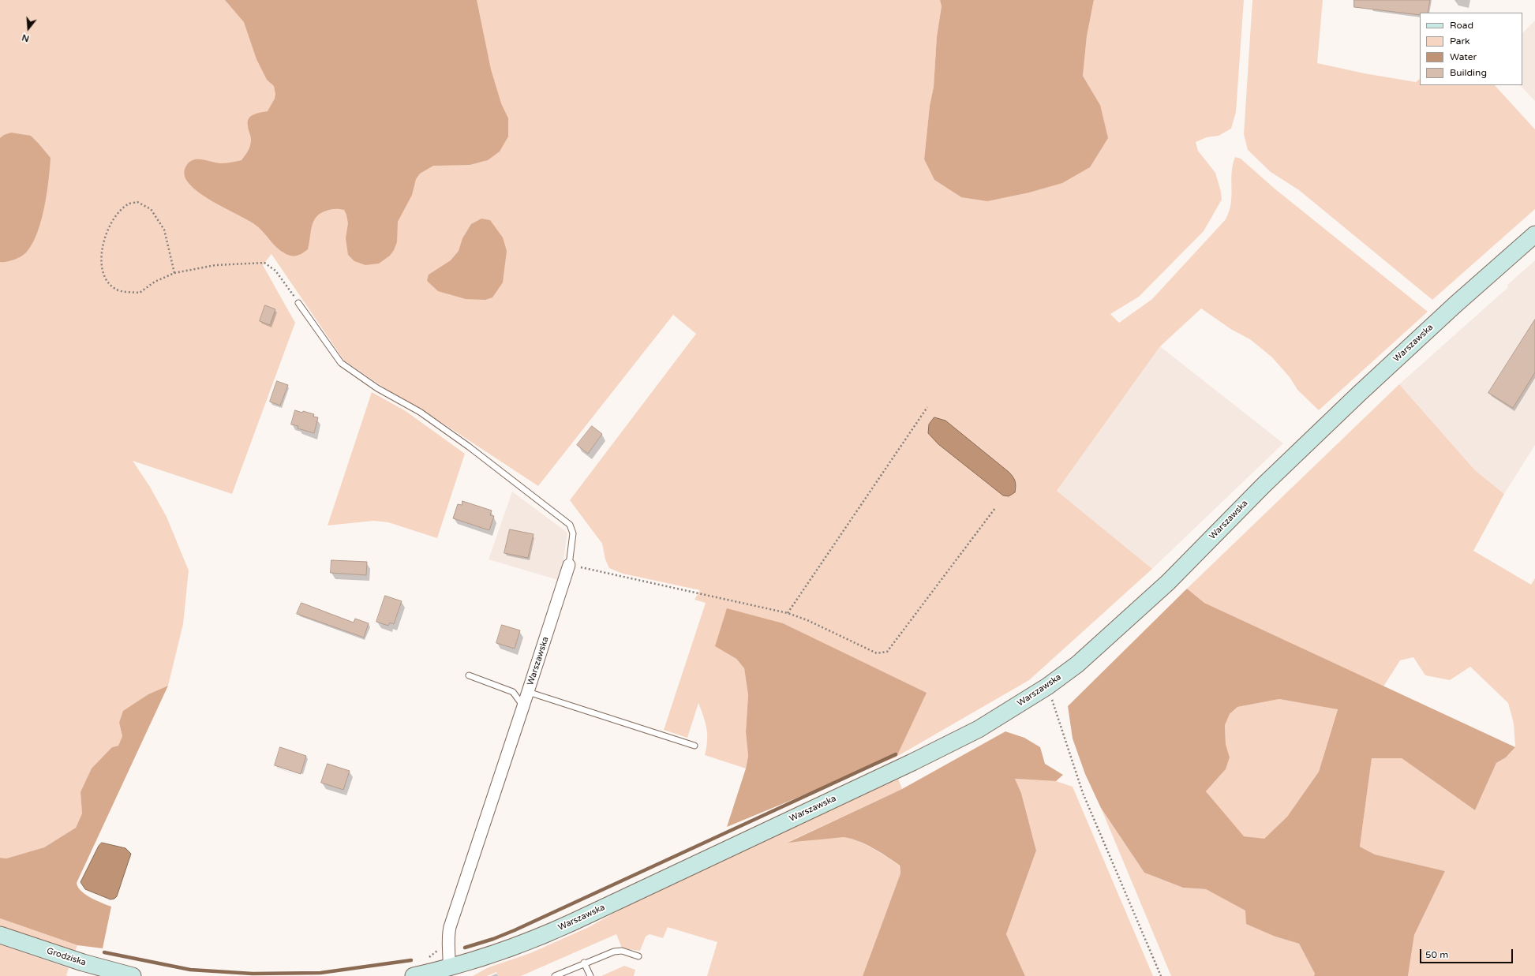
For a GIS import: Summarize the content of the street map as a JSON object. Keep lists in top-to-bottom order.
{
  "streets": {
    "main road": ["Warszawska", "Grodziska"]
  },
  "legend": [
    "Road",
    "Park",
    "Water",
    "Building"
  ],
  "scale_bar": "50 m",
  "north": "bottom"
}
